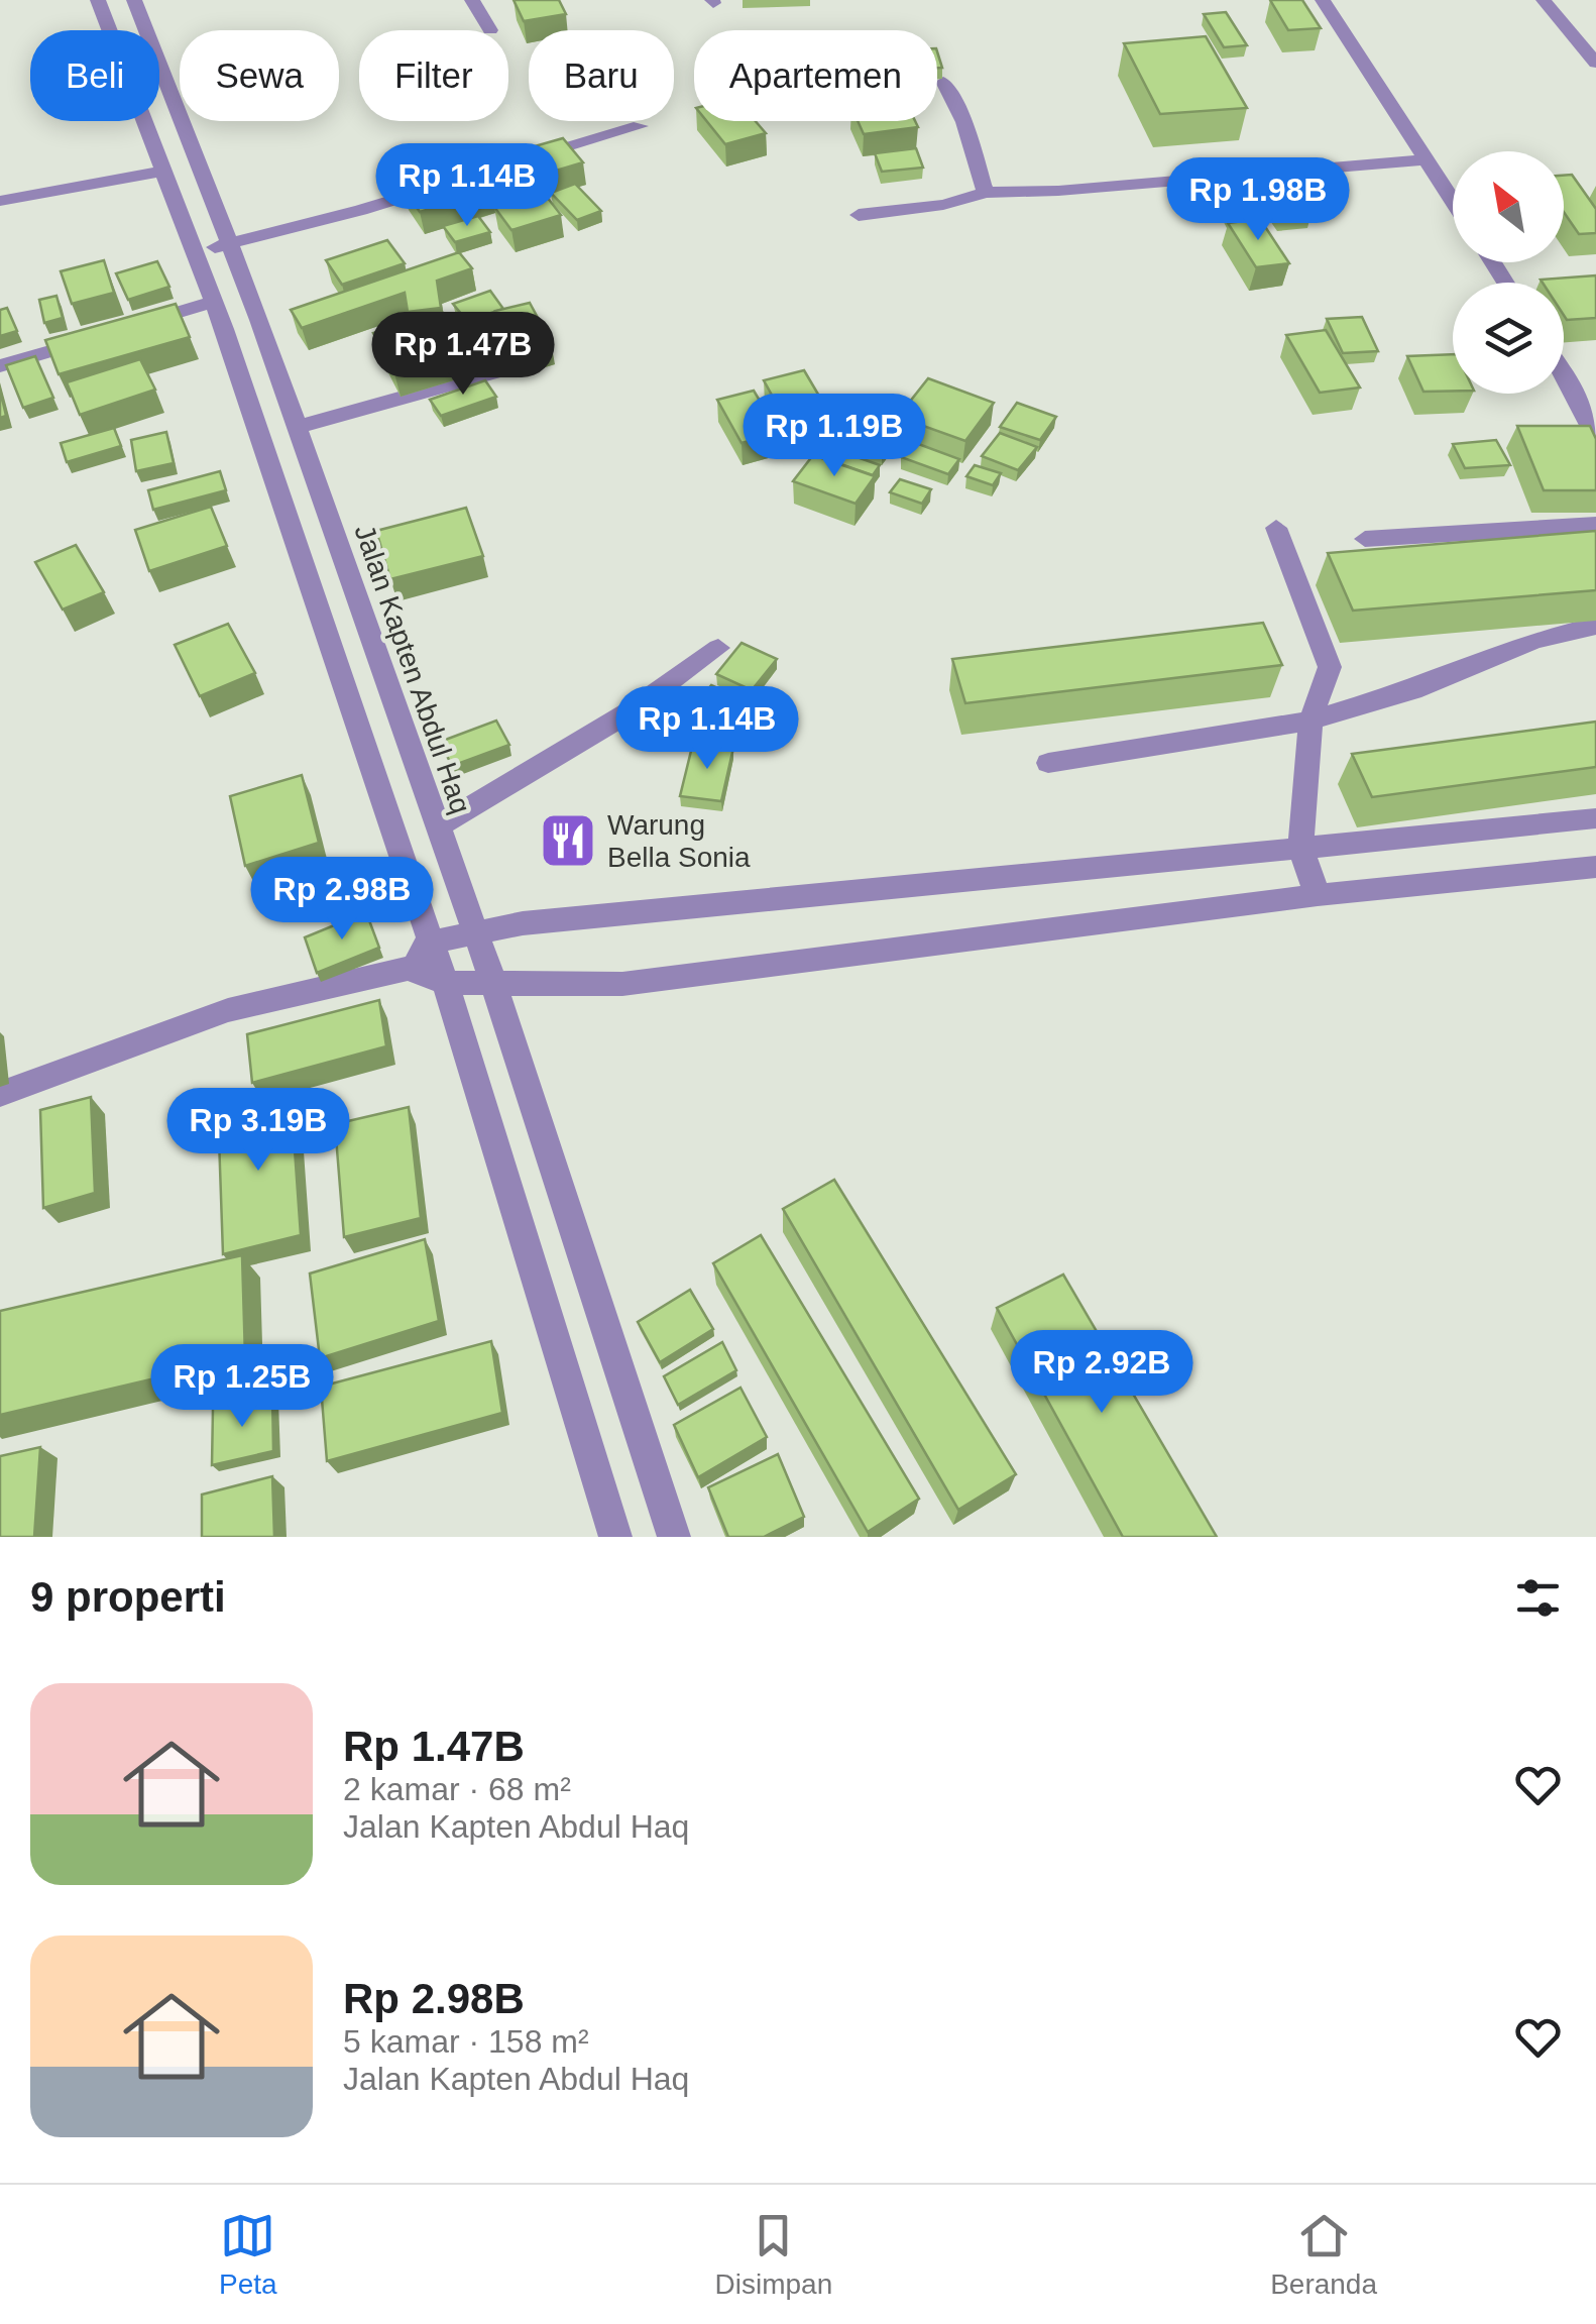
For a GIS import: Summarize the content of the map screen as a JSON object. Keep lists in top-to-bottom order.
{
  "streets": {
    "street": ["Jalan Kapten Abdul Haq"]
  },
  "places": {
    "restaurant": ["Warung Bella Sonia"]
  },
  "north": "top left",
  "page": {
    "chip": [
      "Beli",
      "Sewa",
      "Filter",
      "Baru",
      "Apartemen"
    ],
    "price": [
      "Rp 1.14B",
      "Rp 1.98B",
      "Rp 1.47B",
      "Rp 1.19B",
      "Rp 1.14B",
      "Rp 2.98B",
      "Rp 3.19B",
      "Rp 2.92B",
      "Rp 1.25B"
    ],
    "heading": "9 properti",
    "list": [
      {
        "name": "Rp 1.47B",
        "note": "2 kamar · 68 m² · Jalan Kapten Abdul Haq"
      },
      {
        "name": "Rp 2.98B",
        "note": "5 kamar · 158 m² · Jalan Kapten Abdul Haq"
      }
    ],
    "tabs": ["Peta", "Disimpan", "Beranda"]
  }
}
